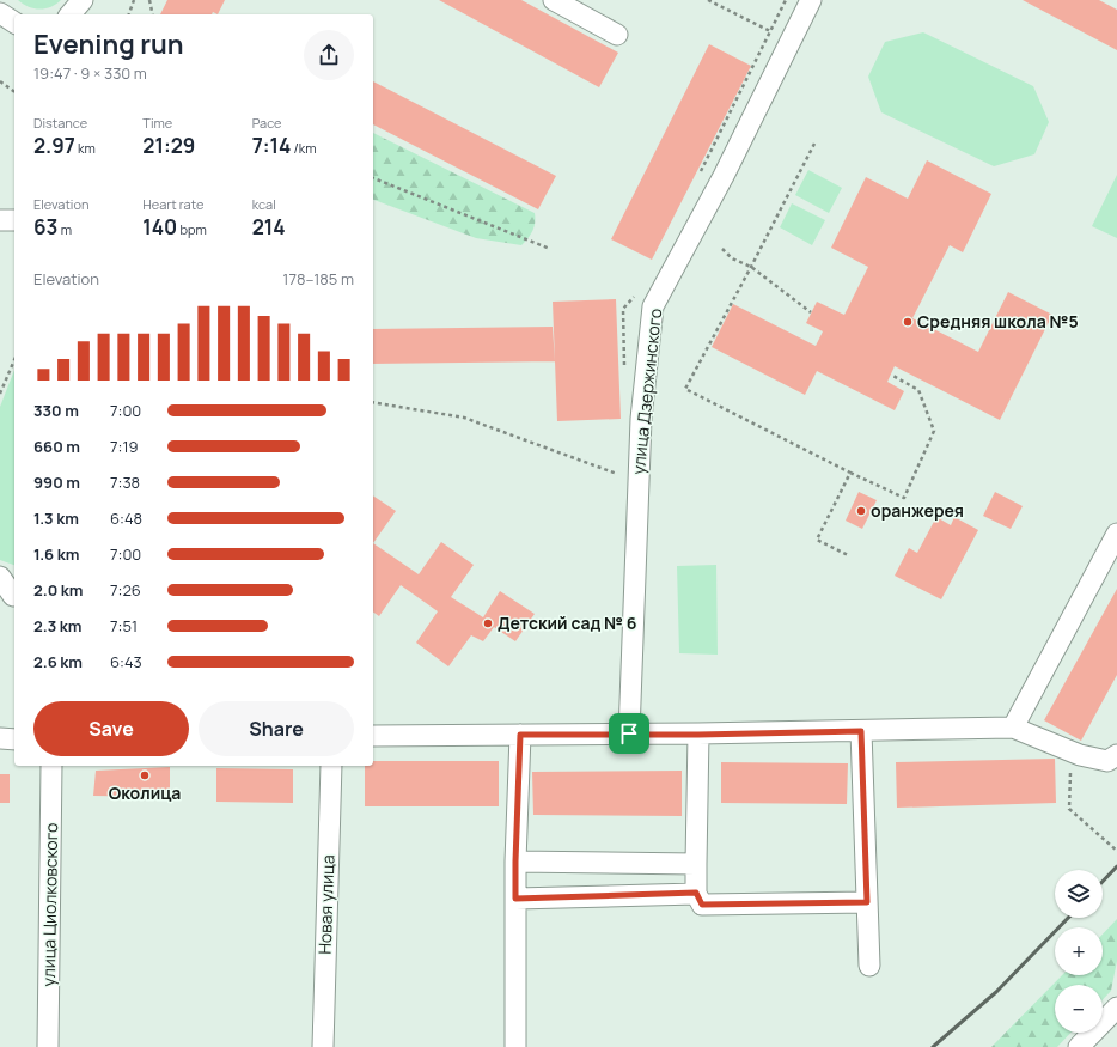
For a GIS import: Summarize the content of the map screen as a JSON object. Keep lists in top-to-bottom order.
{
  "streets": {
    "street": ["улица Дзержинского", "улица Циолковского", "Новая улица"]
  },
  "places": [
    "Средняя школа №5",
    "оранжерея",
    "Детский сад № 6",
    "Околица"
  ],
  "page": {
    "heading": ["Evening run", "19:47 · 9 × 330 m"],
    "stats": [
      ["Distance", "2.97 km"],
      ["Time", "21:29"],
      ["Pace", "7:14 /km"],
      ["Elevation", "63 m"],
      ["Heart rate", "140 bpm"],
      ["kcal", "214"]
    ],
    "chart": ["Elevation", "178–185 m"],
    "list": [
      {
        "name": "330 m",
        "note": "7:00"
      },
      {
        "name": "660 m",
        "note": "7:19"
      },
      {
        "name": "990 m",
        "note": "7:38"
      },
      {
        "name": "1.3 km",
        "note": "6:48"
      },
      {
        "name": "1.6 km",
        "note": "7:00"
      },
      {
        "name": "2.0 km",
        "note": "7:26"
      },
      {
        "name": "2.3 km",
        "note": "7:51"
      },
      {
        "name": "2.6 km",
        "note": "6:43"
      }
    ],
    "buttons": ["Save", "Share"],
    "map_buttons": ["+", "−"]
  }
}
